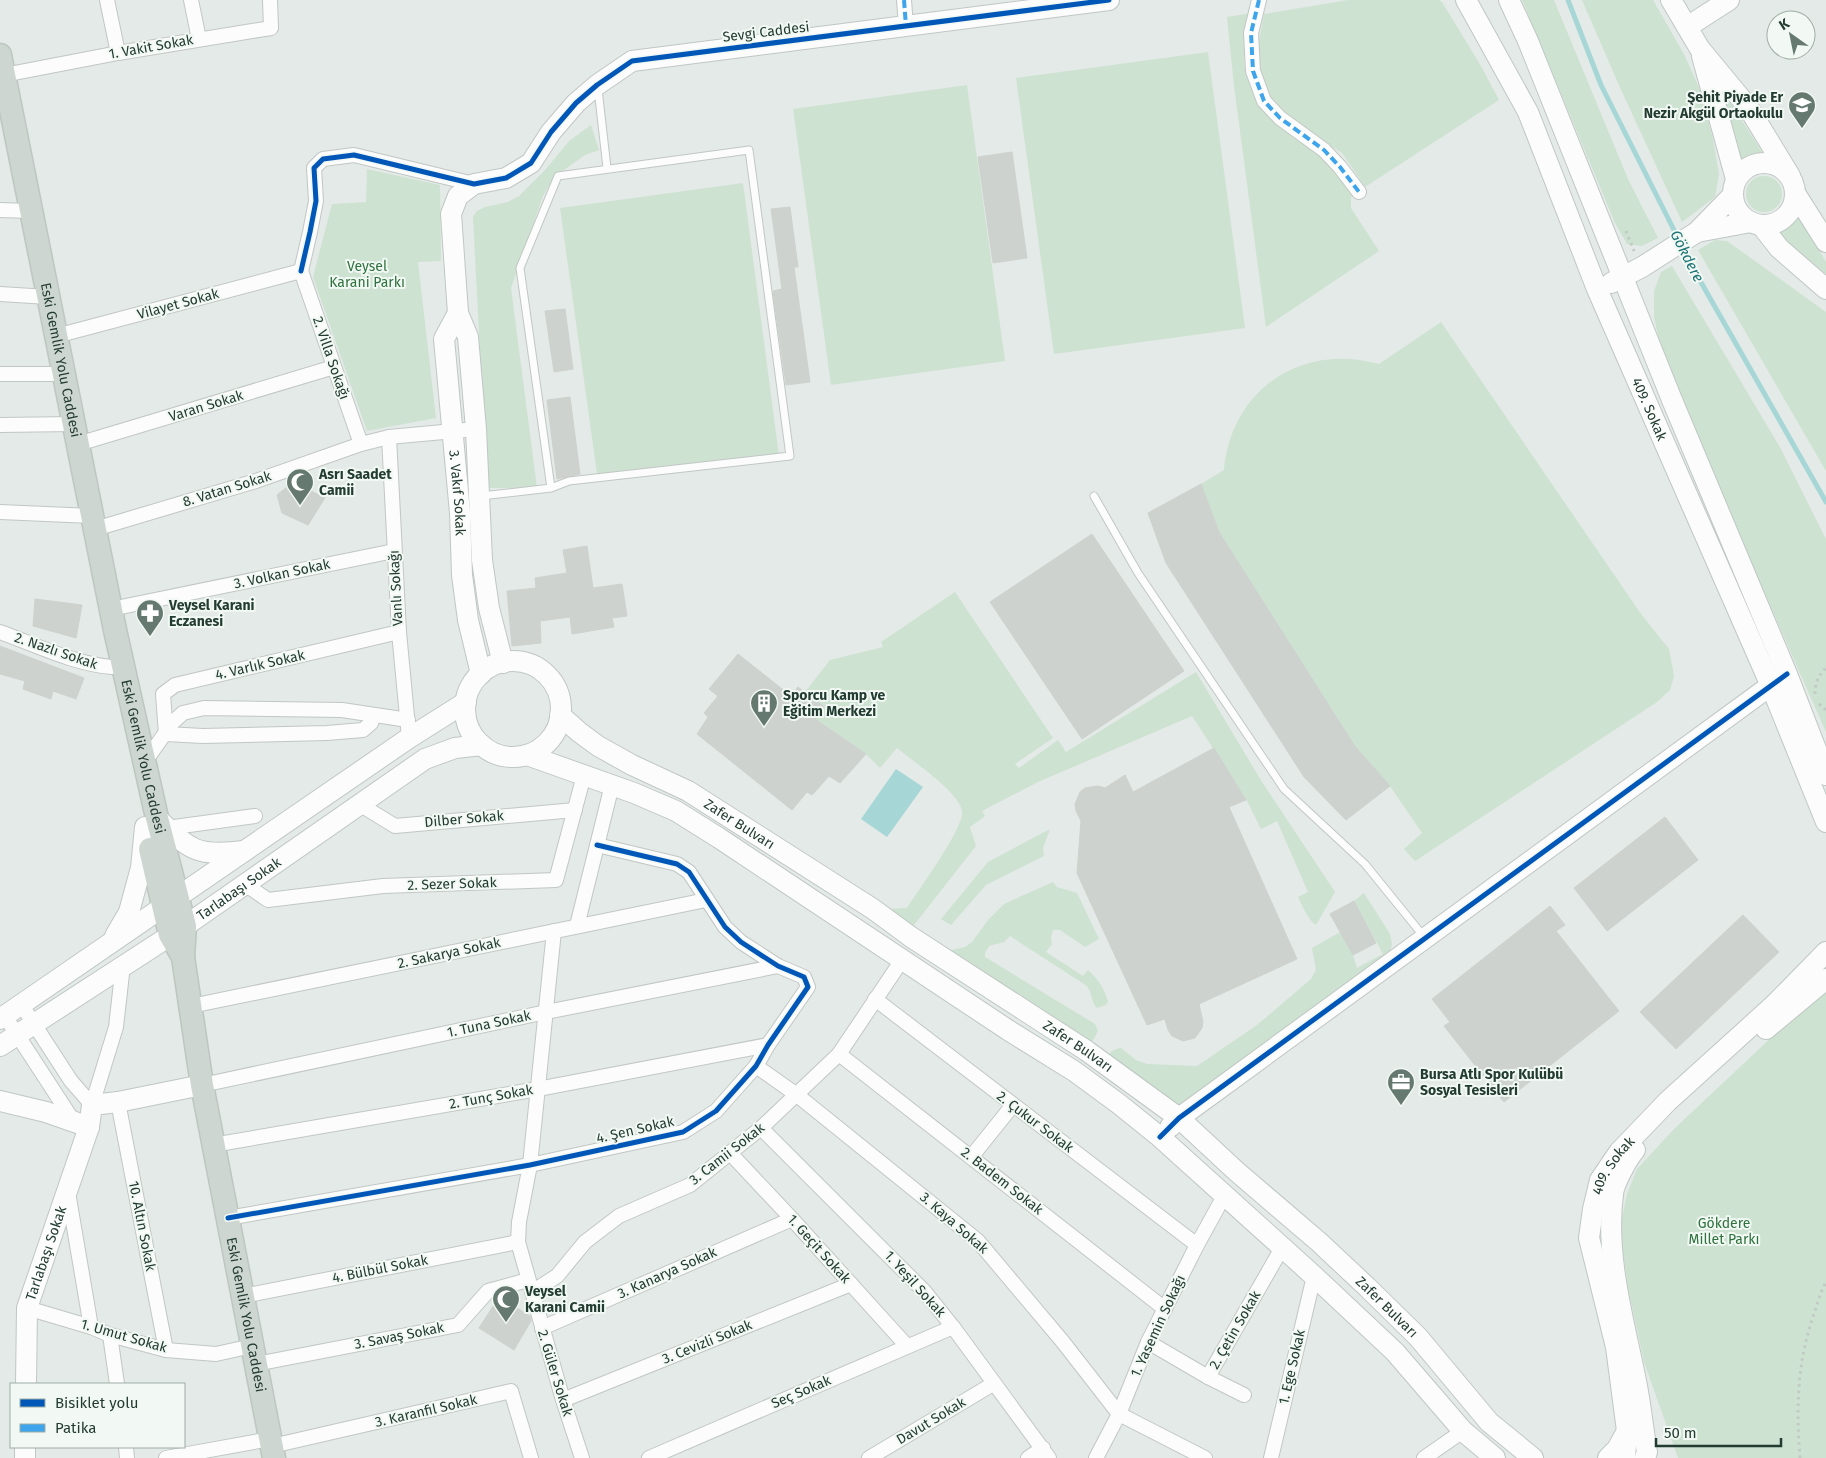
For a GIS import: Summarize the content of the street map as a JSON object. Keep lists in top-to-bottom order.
{
  "streets": {
    "main road": [
      "Sevgi Caddesi",
      "Eski Gemlik Yolu Caddesi",
      "409. Sokak",
      "3. Vakıf Sokak",
      "Zafer Bulvarı",
      "Tarlabaşı Sokak"
    ],
    "street": [
      "1. Vakit Sokak",
      "Vilayet Sokak",
      "2. Villa Sokağı",
      "Varan Sokak",
      "8. Vatan Sokak",
      "3. Volkan Sokak",
      "Vanlı Sokağı",
      "2. Nazlı Sokak",
      "4. Varlık Sokak",
      "Dilber Sokak",
      "2. Sezer Sokak",
      "2. Sakarya Sokak",
      "1. Tuna Sokak",
      "2. Tunç Sokak",
      "2. Çukur Sokak",
      "4. Şen Sokak",
      "3. Camii Sokak",
      "2. Badem Sokak",
      "3. Kaya Sokak",
      "10. Altın Sokak",
      "1. Geçit Sokak",
      "4. Bülbül Sokak",
      "3. Kanarya Sokak",
      "1. Yeşil Sokak",
      "1. Yasemin Sokağı",
      "2. Çetin Sokak",
      "1. Umut Sokak",
      "3. Savaş Sokak",
      "3. Cevizli Sokak",
      "1. Ege Sokak",
      "2. Güler Sokak",
      "Seç Sokak",
      "3. Karanfil Sokak",
      "Davut Sokak"
    ]
  },
  "crossings": [
    ["1. Vakit Sokak", "Eski Gemlik Yolu Caddesi"],
    ["Vilayet Sokak", "2. Villa Sokağı"],
    ["Vilayet Sokak", "Eski Gemlik Yolu Caddesi"],
    ["2. Villa Sokağı", "Varan Sokak"],
    ["2. Villa Sokağı", "8. Vatan Sokak"],
    ["Eski Gemlik Yolu Caddesi", "Varan Sokak"],
    ["Eski Gemlik Yolu Caddesi", "8. Vatan Sokak"],
    ["Eski Gemlik Yolu Caddesi", "3. Volkan Sokak"],
    ["Eski Gemlik Yolu Caddesi", "Tarlabaşı Sokak"],
    ["Eski Gemlik Yolu Caddesi", "2. Sakarya Sokak"],
    ["Eski Gemlik Yolu Caddesi", "1. Tuna Sokak"],
    ["Eski Gemlik Yolu Caddesi", "2. Tunç Sokak"],
    ["Eski Gemlik Yolu Caddesi", "4. Şen Sokak"],
    ["Eski Gemlik Yolu Caddesi", "4. Bülbül Sokak"],
    ["Eski Gemlik Yolu Caddesi", "1. Umut Sokak"],
    ["Eski Gemlik Yolu Caddesi", "3. Savaş Sokak"],
    ["Eski Gemlik Yolu Caddesi", "3. Karanfil Sokak"],
    ["8. Vatan Sokak", "3. Vakıf Sokak"],
    ["8. Vatan Sokak", "Vanlı Sokağı"],
    ["3. Vakıf Sokak", "Zafer Bulvarı"],
    ["3. Vakıf Sokak", "Tarlabaşı Sokak"],
    ["3. Volkan Sokak", "Vanlı Sokağı"],
    ["Vanlı Sokağı", "4. Varlık Sokak"],
    ["Dilber Sokak", "2. Sezer Sokak"],
    ["Dilber Sokak", "Tarlabaşı Sokak"],
    ["Zafer Bulvarı", "2. Sezer Sokak"],
    ["Zafer Bulvarı", "Tarlabaşı Sokak"],
    ["Zafer Bulvarı", "1. Yasemin Sokağı"],
    ["Zafer Bulvarı", "2. Çetin Sokak"],
    ["Zafer Bulvarı", "1. Ege Sokak"],
    ["2. Sezer Sokak", "Tarlabaşı Sokak"],
    ["Tarlabaşı Sokak", "1. Umut Sokak"],
    ["2. Sakarya Sokak", "4. Şen Sokak"],
    ["2. Sakarya Sokak", "2. Güler Sokak"],
    ["1. Tuna Sokak", "4. Şen Sokak"],
    ["1. Tuna Sokak", "2. Güler Sokak"],
    ["2. Tunç Sokak", "4. Şen Sokak"],
    ["2. Tunç Sokak", "2. Güler Sokak"],
    ["2. Çukur Sokak", "1. Yasemin Sokağı"],
    ["4. Şen Sokak", "3. Kaya Sokak"],
    ["4. Şen Sokak", "2. Güler Sokak"],
    ["3. Camii Sokak", "3. Kaya Sokak"],
    ["3. Camii Sokak", "1. Geçit Sokak"],
    ["3. Camii Sokak", "1. Yeşil Sokak"],
    ["3. Camii Sokak", "3. Savaş Sokak"],
    ["3. Camii Sokak", "2. Güler Sokak"],
    ["2. Badem Sokak", "1. Yasemin Sokağı"],
    ["3. Kaya Sokak", "1. Yasemin Sokağı"],
    ["10. Altın Sokak", "1. Umut Sokak"],
    ["1. Geçit Sokak", "3. Kanarya Sokak"],
    ["1. Geçit Sokak", "3. Cevizli Sokak"],
    ["1. Geçit Sokak", "Seç Sokak"],
    ["4. Bülbül Sokak", "2. Güler Sokak"],
    ["3. Kanarya Sokak", "2. Güler Sokak"],
    ["1. Yeşil Sokak", "Seç Sokak"],
    ["1. Yeşil Sokak", "Davut Sokak"],
    ["1. Yasemin Sokağı", "2. Çetin Sokak"],
    ["1. Umut Sokak", "3. Savaş Sokak"],
    ["3. Savaş Sokak", "2. Güler Sokak"],
    ["3. Cevizli Sokak", "2. Güler Sokak"]
  ],
  "water": ["Gökdere"],
  "parks": ["Veysel Karani Parkı", "Gökdere Millet Parkı"],
  "places": {
    "school or university": ["Şehit Piyade Er Nezir Akgül Ortaokulu"],
    "mosque": ["Asrı Saadet Camii", "Veysel Karani Camii"],
    "pharmacy": ["Veysel Karani Eczanesi"],
    "building": ["Sporcu Kamp ve Eğitim Merkezi"],
    "office": ["Bursa Atlı Spor Kulübü Sosyal Tesisleri"]
  },
  "legend": ["Bisiklet yolu", "Patika"],
  "scale_bar": "50 m",
  "north": "top left"
}
